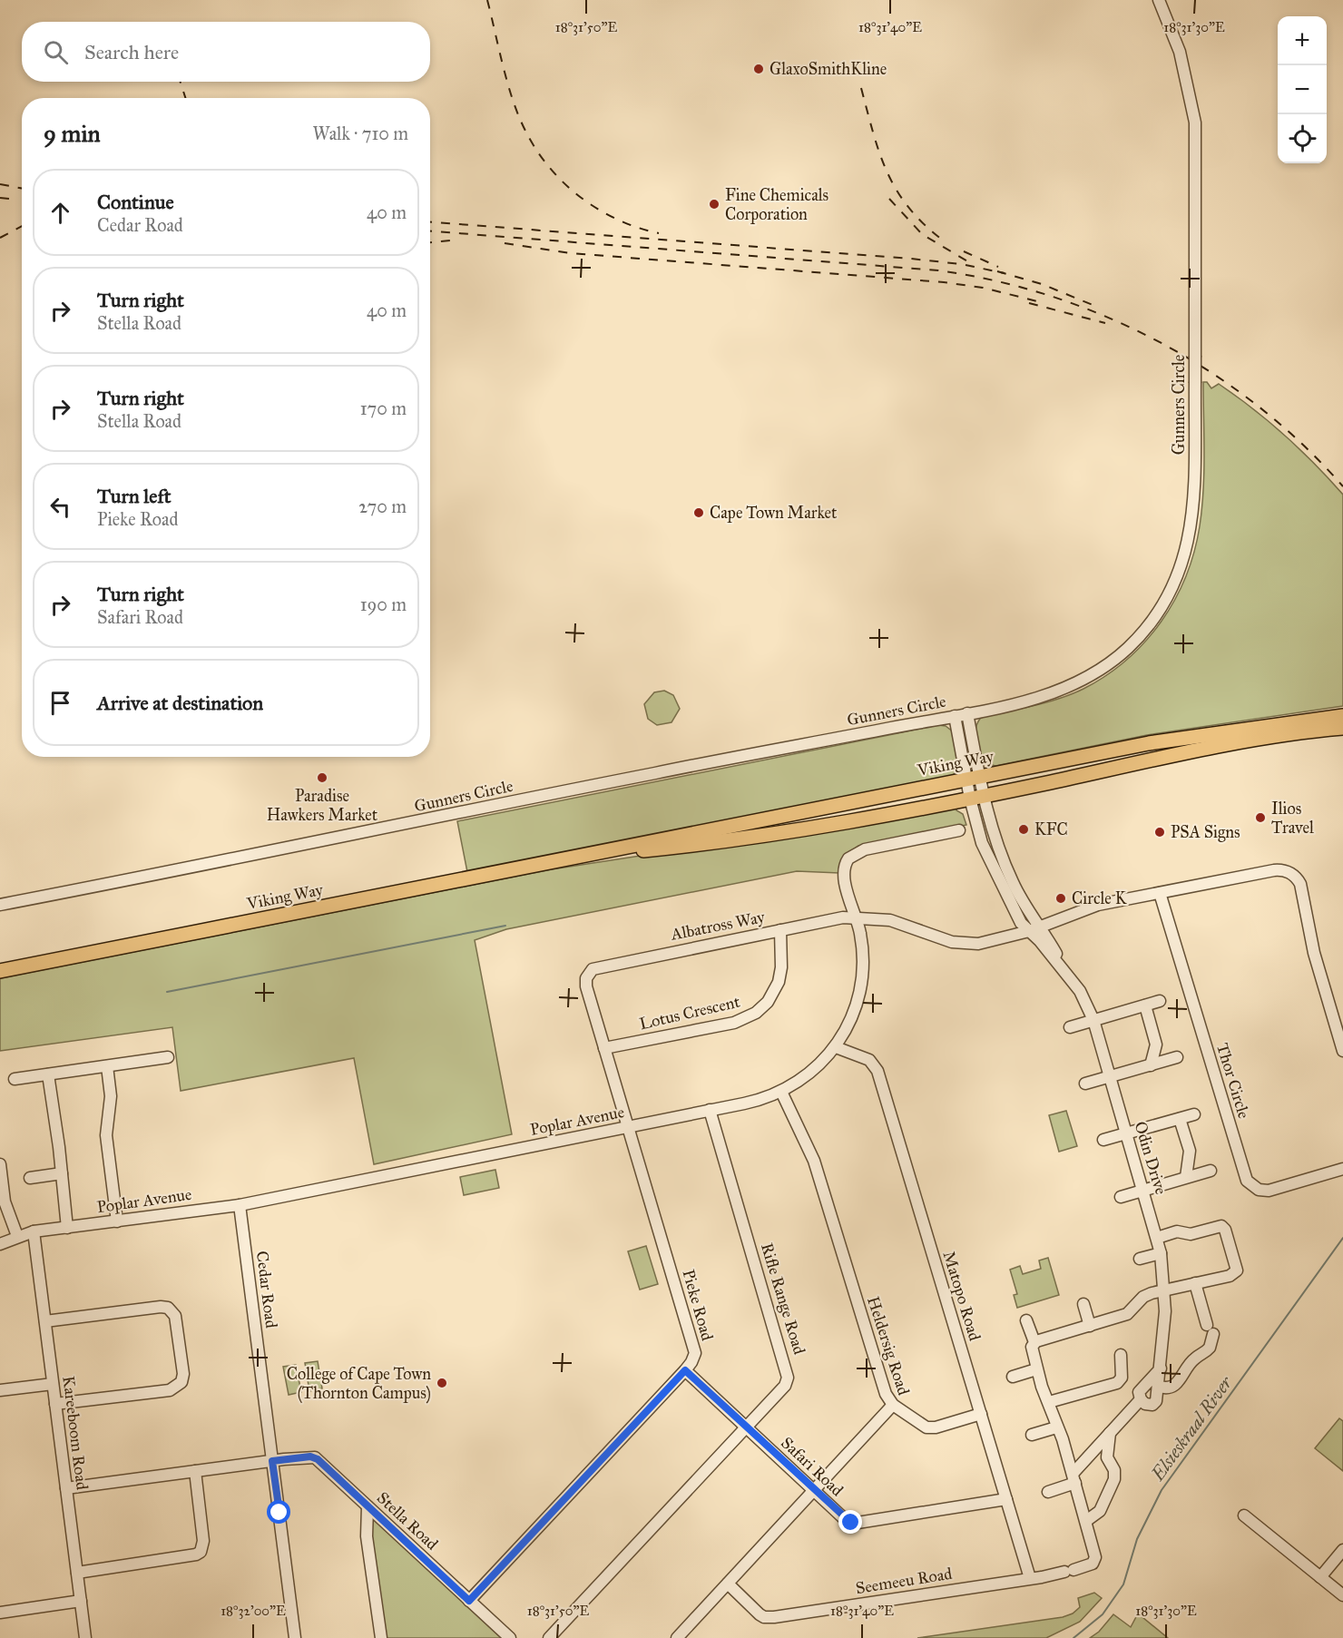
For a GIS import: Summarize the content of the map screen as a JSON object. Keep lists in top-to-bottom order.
{
  "streets": {
    "main road": ["Viking Way"],
    "street": [
      "Gunners Circle",
      "Albatross Way",
      "Lotus Crescent",
      "Thor Circle",
      "Poplar Avenue",
      "Odin Drive",
      "Cedar Road",
      "Matopo Road",
      "Rifle Range Road",
      "Pieke Road",
      "Heldersig Road",
      "Kareeboom Road",
      "Safari Road",
      "Stella Road",
      "Seemeeu Road"
    ]
  },
  "crossings": [
    ["Gunners Circle", "Odin Drive"],
    ["Viking Way", "Odin Drive"],
    ["Albatross Way", "Lotus Crescent"],
    ["Albatross Way", "Poplar Avenue"],
    ["Albatross Way", "Pieke Road"],
    ["Lotus Crescent", "Pieke Road"],
    ["Poplar Avenue", "Cedar Road"],
    ["Poplar Avenue", "Matopo Road"],
    ["Poplar Avenue", "Rifle Range Road"],
    ["Poplar Avenue", "Pieke Road"],
    ["Poplar Avenue", "Heldersig Road"],
    ["Poplar Avenue", "Kareeboom Road"],
    ["Cedar Road", "Stella Road"],
    ["Matopo Road", "Safari Road"],
    ["Matopo Road", "Seemeeu Road"],
    ["Rifle Range Road", "Safari Road"],
    ["Pieke Road", "Safari Road"],
    ["Pieke Road", "Stella Road"],
    ["Heldersig Road", "Safari Road"],
    ["Heldersig Road", "Seemeeu Road"],
    ["Kareeboom Road", "Stella Road"]
  ],
  "water": ["Elsieskraal River"],
  "places": [
    "GlaxoSmithKline",
    "Fine Chemicals Corporation",
    "Cape Town Market",
    "Paradise Hawkers Market",
    "Ilios Travel",
    "KFC",
    "PSA Signs",
    "Circle K",
    "College of Cape Town (Thornton Campus)"
  ],
  "page": {
    "map_buttons": ["+", "−"],
    "search": "Search here",
    "heading": ["9 min", "Walk · 710 m"],
    "list": [
      ["Continue", "Cedar Road", "40 m"],
      ["Turn right", "Stella Road", "40 m"],
      ["Turn right", "Stella Road", "170 m"],
      ["Turn left", "Pieke Road", "270 m"],
      ["Turn right", "Safari Road", "190 m"],
      "Arrive at destination"
    ]
  },
  "coordinates": [
    "18°31'50\"E",
    "18°31'40\"E",
    "18°31'30\"E",
    "18°32'00\"E"
  ]
}
